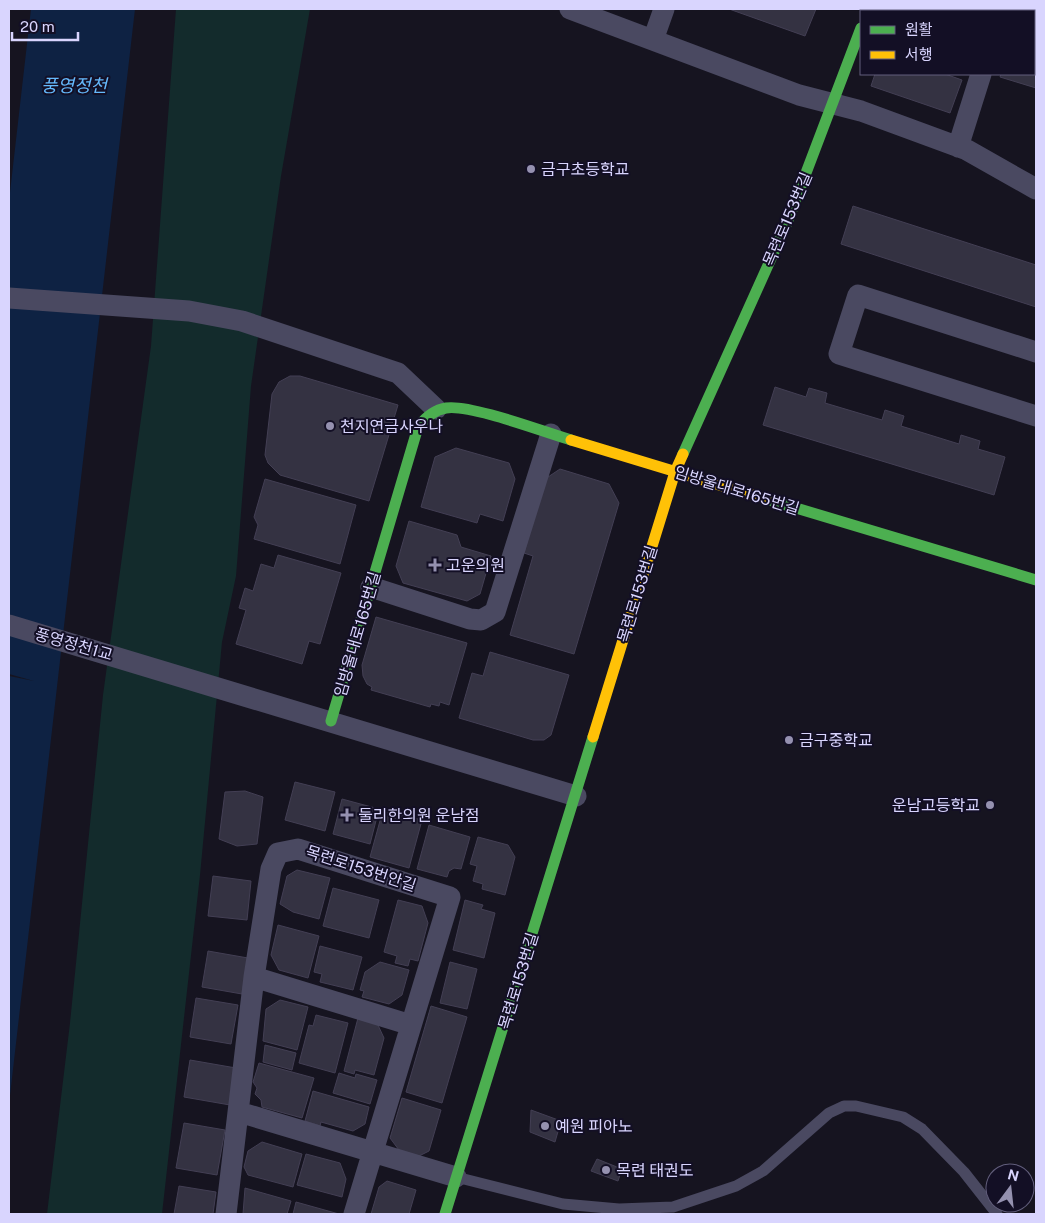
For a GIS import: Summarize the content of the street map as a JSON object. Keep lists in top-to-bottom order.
{
  "streets": {
    "street": [
      "목련로153번길",
      "임방울대로165번길",
      "풍영정천1교",
      "목련로153번안길"
    ]
  },
  "crossings": [
    ["목련로153번길", "임방울대로165번길"],
    ["목련로153번길", "풍영정천1교"],
    ["임방울대로165번길", "풍영정천1교"]
  ],
  "water": ["풍영정천"],
  "places": {
    "other": [
      "금구초등학교",
      "천지연금사우나",
      "금구중학교",
      "운남고등학교",
      "예원 피아노",
      "목련 태권도"
    ],
    "health": ["고운의원", "둘리한의원 운남점"]
  },
  "legend": ["원활", "서행"],
  "scale_bar": "20 m",
  "north": "top"
}
